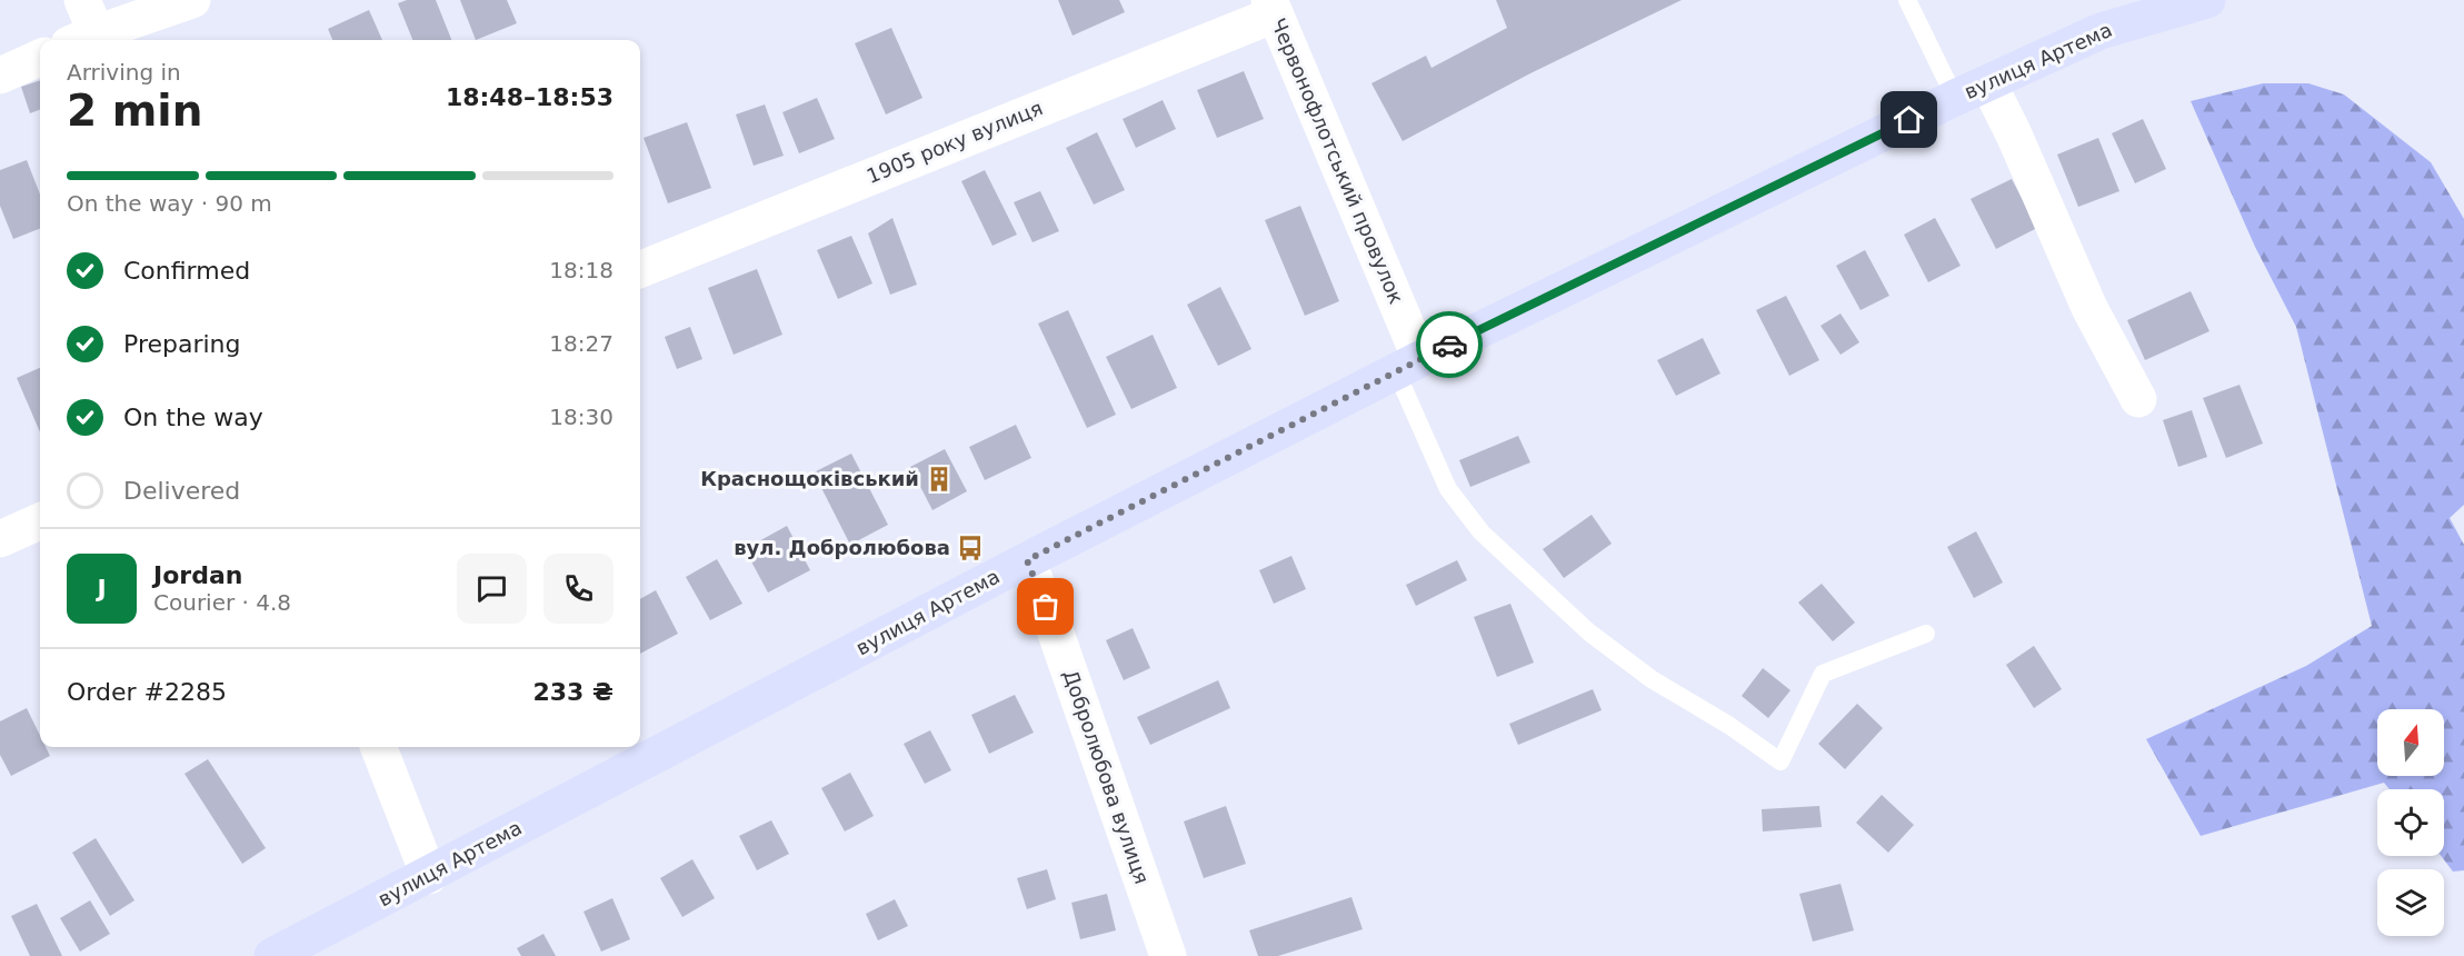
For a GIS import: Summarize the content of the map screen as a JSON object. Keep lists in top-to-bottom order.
{
  "streets": {
    "main road": ["вулиця Артема"],
    "street": ["1905 року вулиця", "Червонофлотський провулок", "Добролюбова вулиця"]
  },
  "crossings": [
    ["вулиця Артема", "Червонофлотський провулок"],
    ["вулиця Артема", "Добролюбова вулиця"],
    ["1905 року вулиця", "Червонофлотський провулок"]
  ],
  "places": {
    "building": ["Краснощоківський"],
    "bus stop": ["вул. Добролюбова"]
  },
  "north": "top",
  "page": {
    "heading": ["2 min", "Arriving in", "18:48–18:53"],
    "panel": [
      "Jordan",
      "Courier · 4.8",
      "Order #2285",
      "233 ₴"
    ],
    "bar": "On the way · 90 m",
    "list": [
      ["Confirmed", "18:18"],
      ["Preparing", "18:27"],
      ["On the way", "18:30"],
      "Delivered"
    ],
    "round": "J"
  }
}
